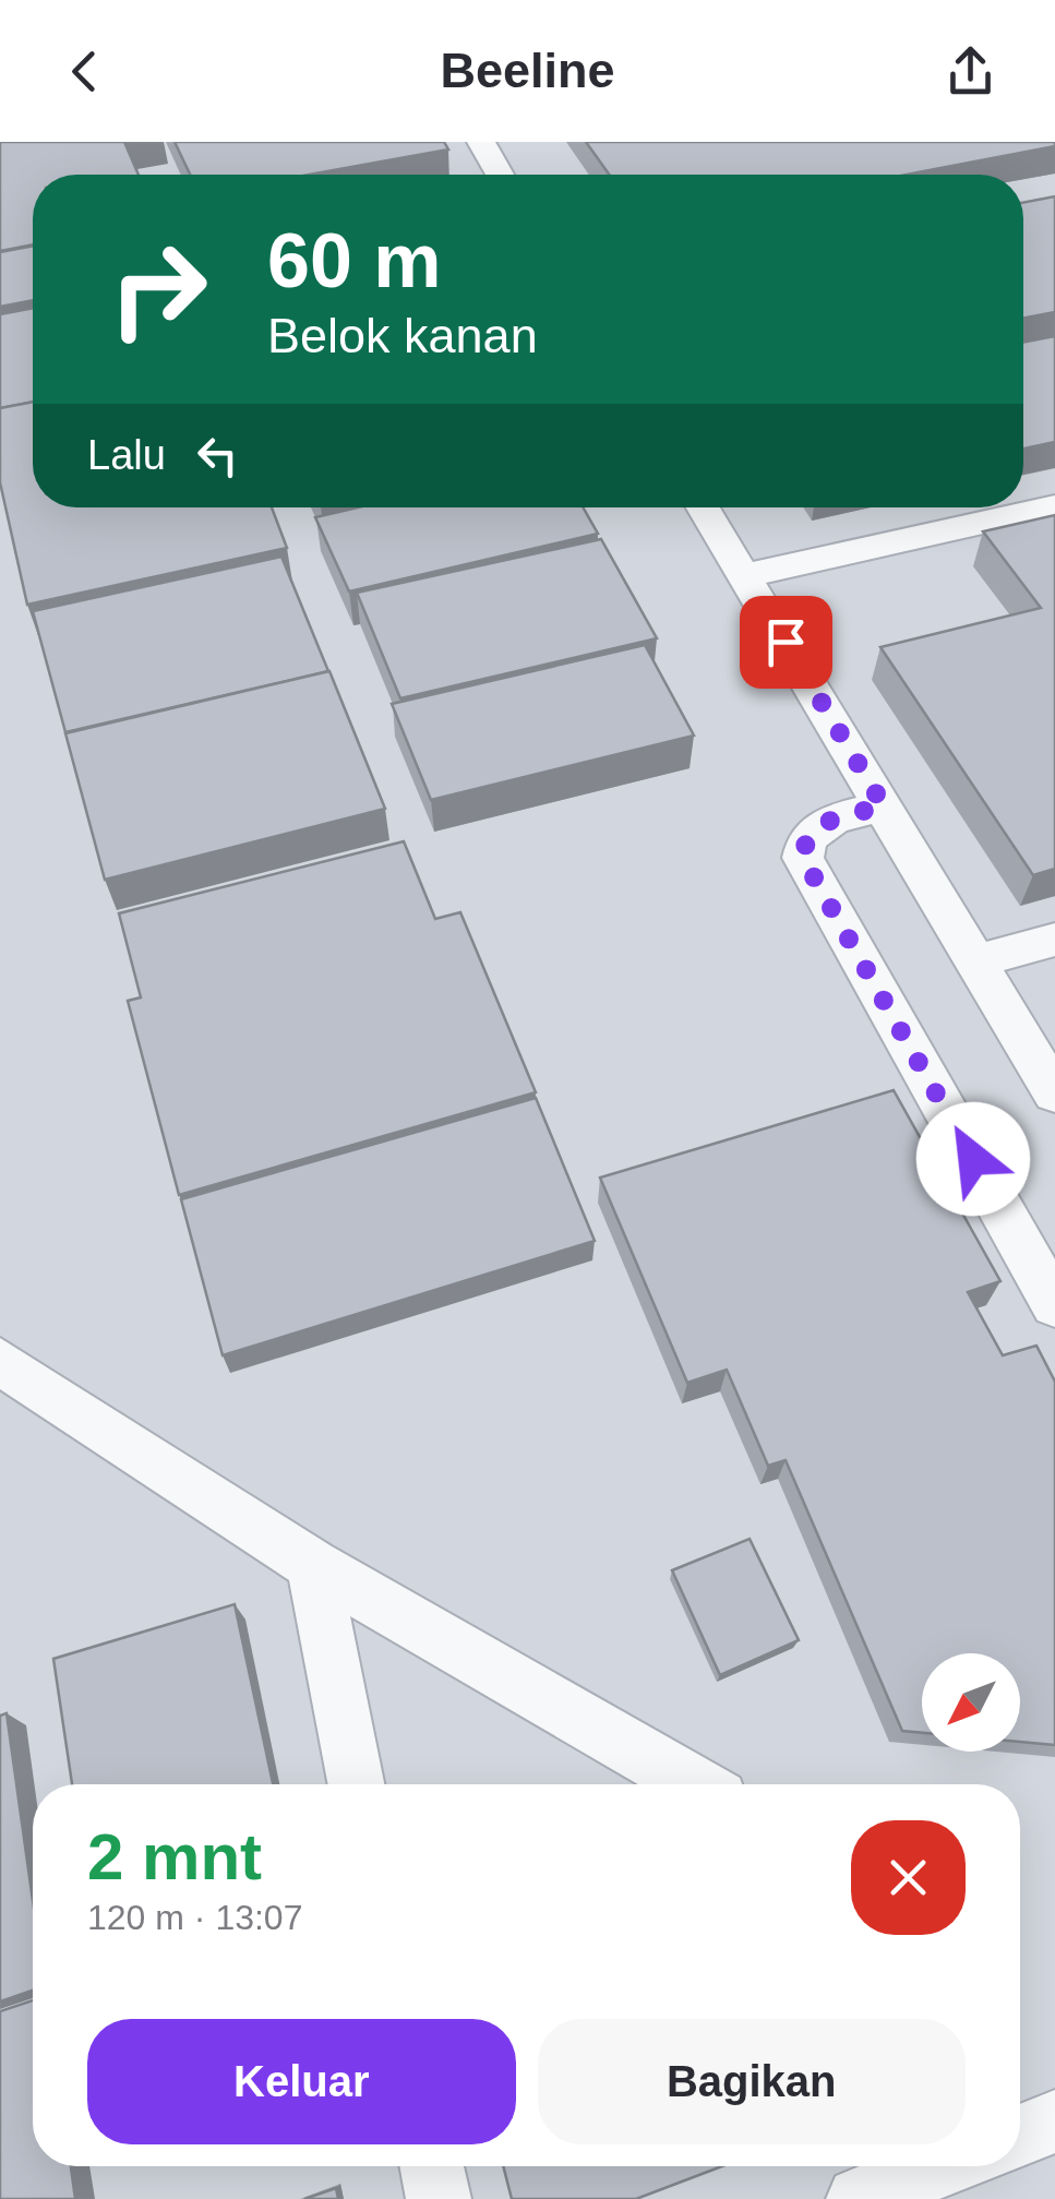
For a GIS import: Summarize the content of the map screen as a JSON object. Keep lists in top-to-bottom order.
{
  "north": "bottom left",
  "page": {
    "header": "Beeline",
    "turn": ["60 m", "Belok kanan"],
    "then": "Lalu",
    "heading": ["2 mnt", "120 m · 13:07"],
    "buttons": ["Keluar", "Bagikan"]
  }
}
